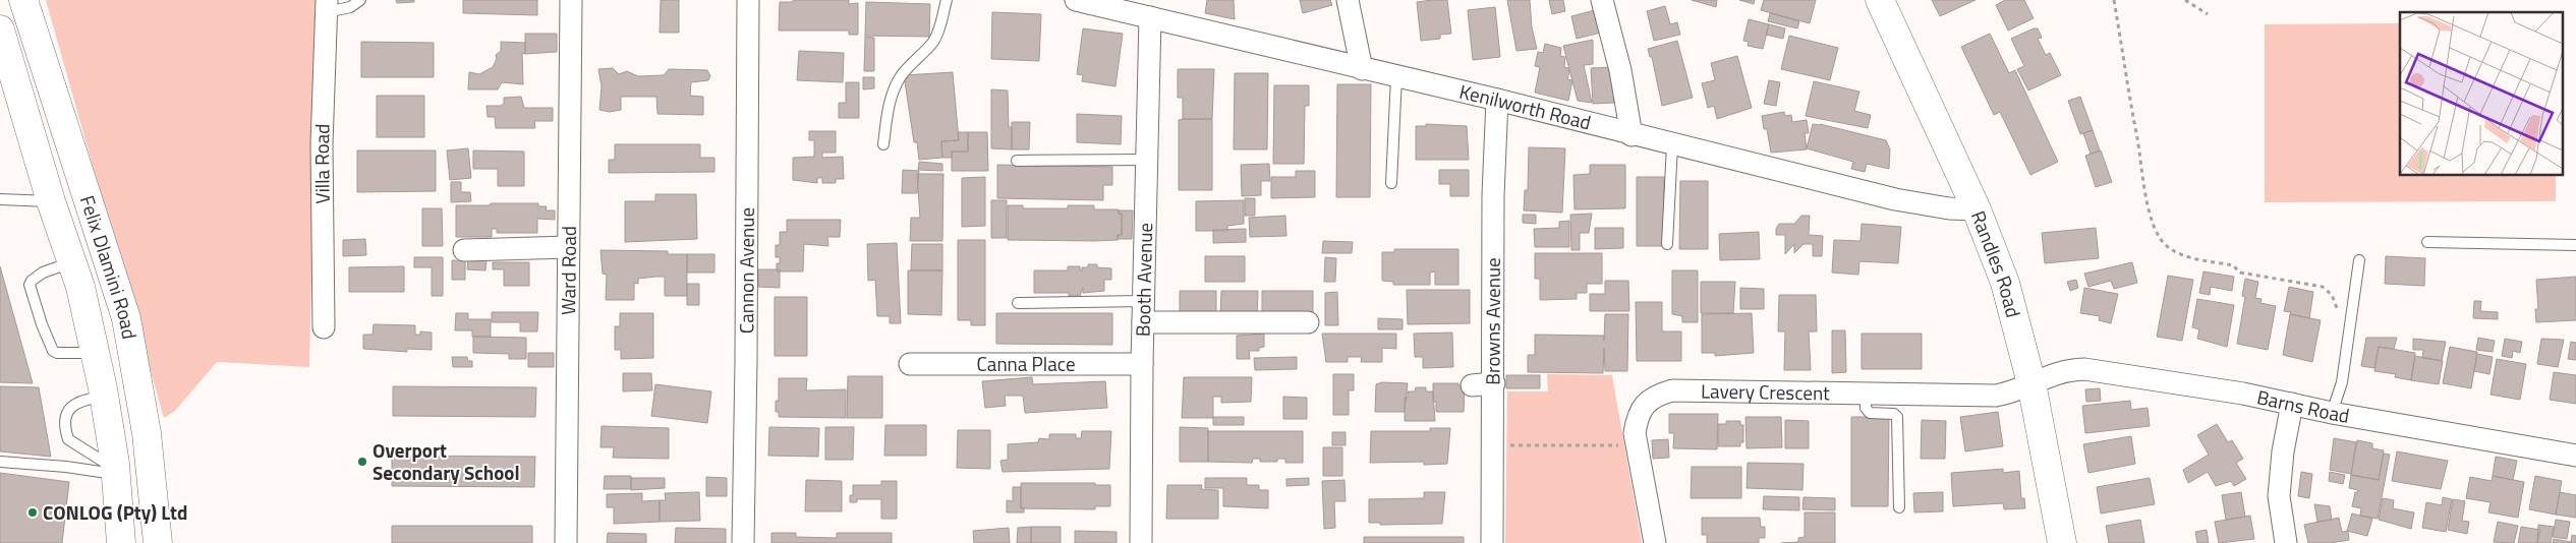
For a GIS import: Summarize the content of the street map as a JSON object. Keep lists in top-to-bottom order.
{
  "streets": {
    "main road": ["Randles Road", "Felix Dlamini Road"],
    "street": [
      "Kenilworth Road",
      "Villa Road",
      "Ward Road",
      "Cannon Avenue",
      "Booth Avenue",
      "Browns Avenue",
      "Canna Place",
      "Lavery Crescent",
      "Barns Road"
    ]
  },
  "crossings": [
    ["Kenilworth Road", "Randles Road"],
    ["Kenilworth Road", "Booth Avenue"],
    ["Kenilworth Road", "Browns Avenue"],
    ["Randles Road", "Lavery Crescent"],
    ["Randles Road", "Barns Road"],
    ["Booth Avenue", "Canna Place"],
    ["Lavery Crescent", "Barns Road"]
  ],
  "places": ["Overport Secondary School", "CONLOG (Pty) Ltd"]
}
